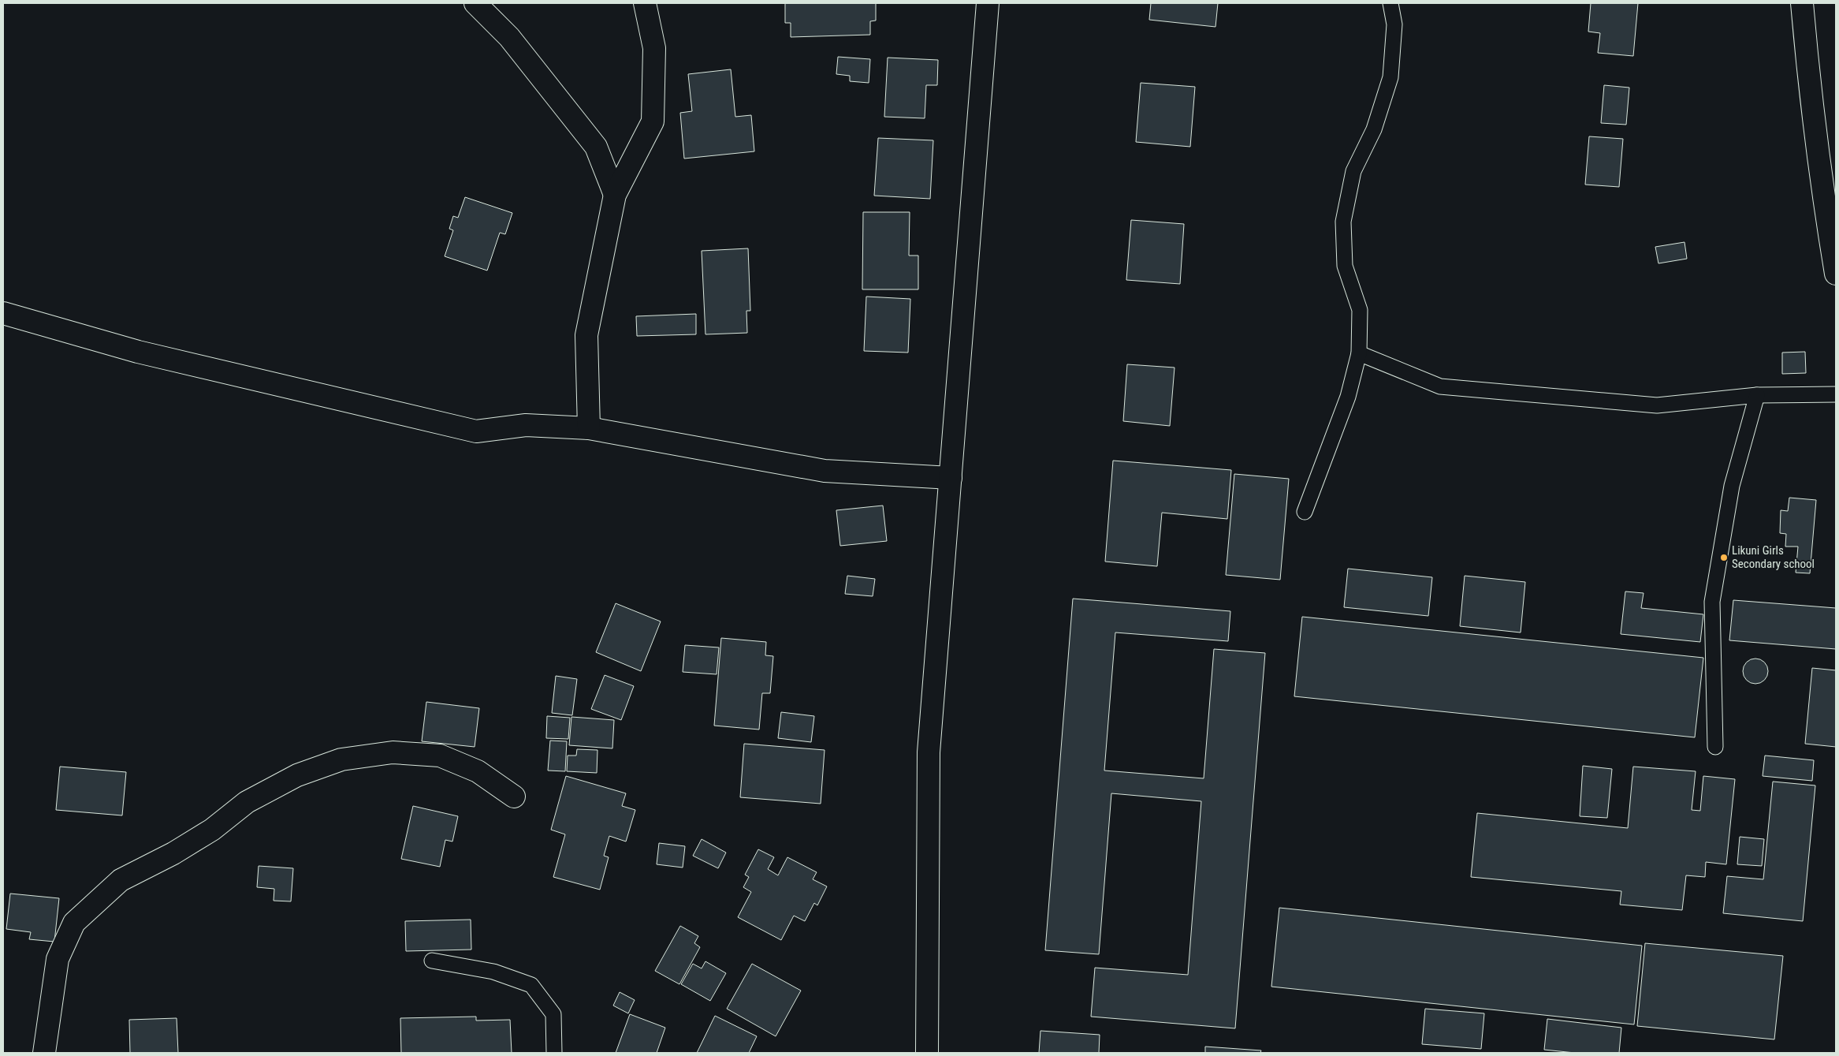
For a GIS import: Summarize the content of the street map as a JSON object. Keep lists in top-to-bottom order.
{
  "places": ["Likuni Girls Secondary school"]
}
